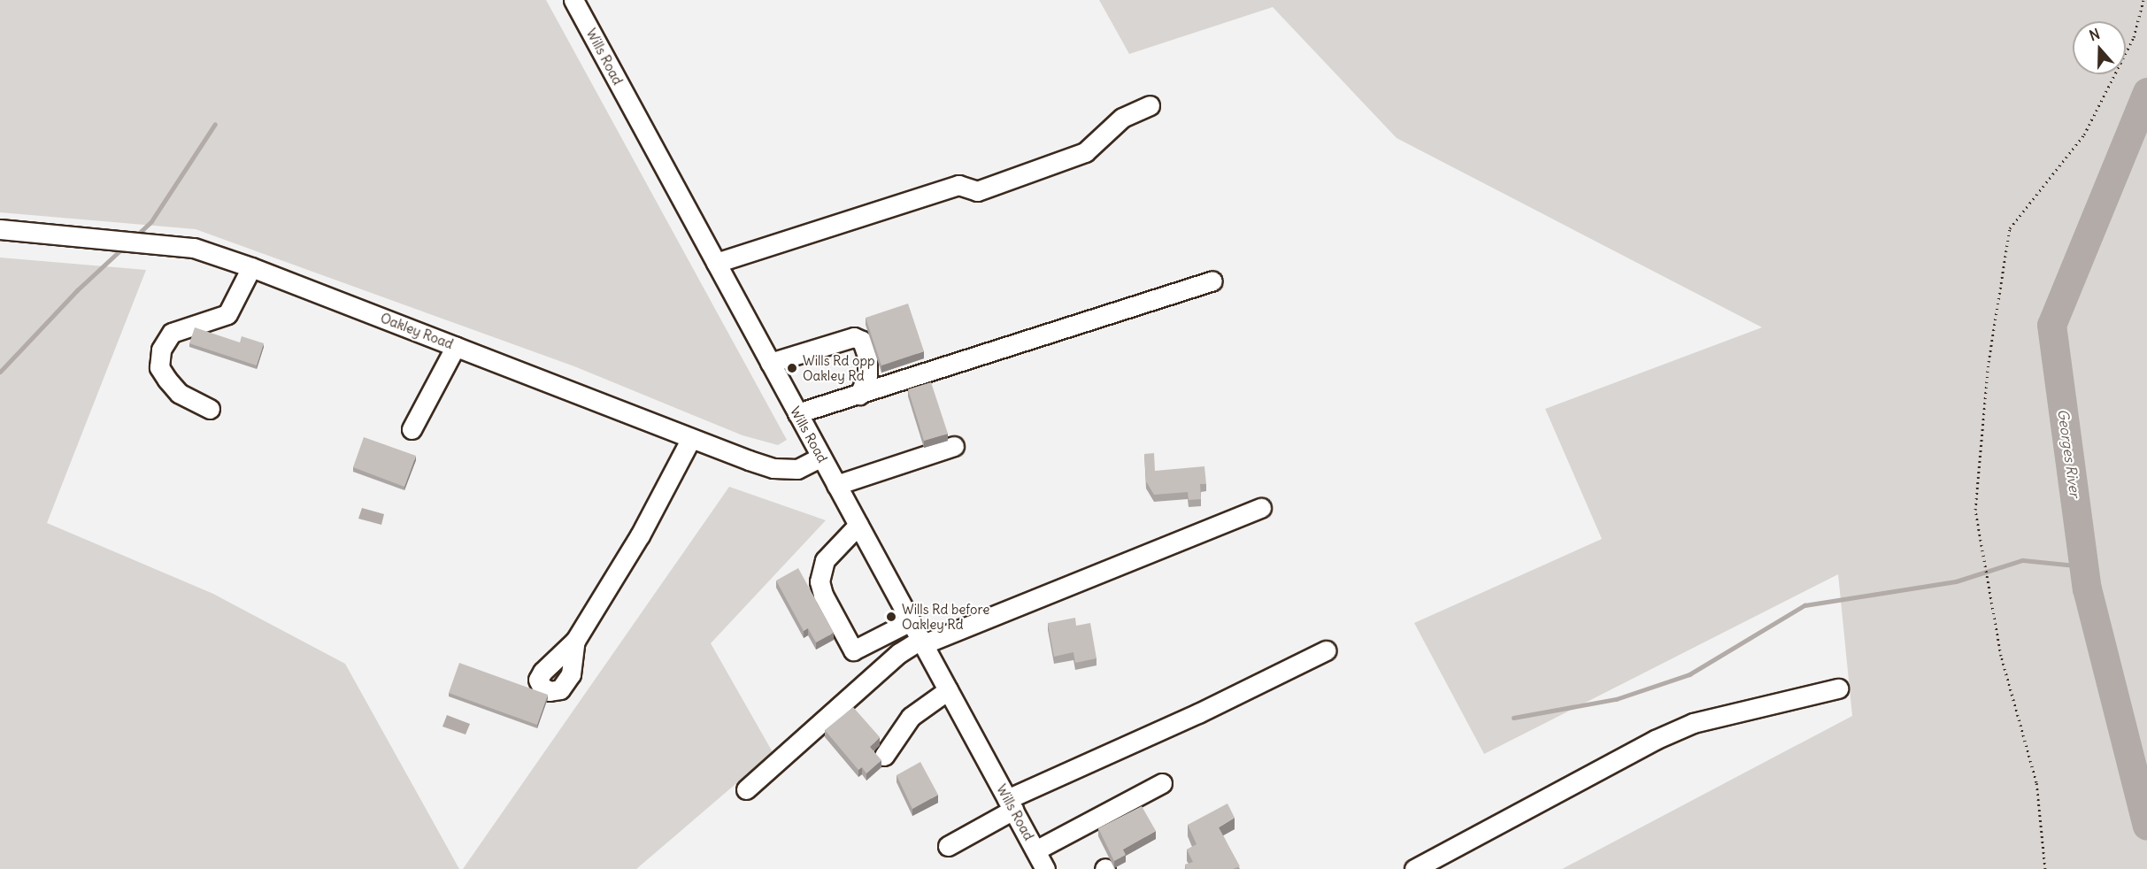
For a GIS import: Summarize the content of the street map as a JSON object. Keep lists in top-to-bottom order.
{
  "streets": {
    "street": ["Wills Road", "Oakley Road"]
  },
  "crossings": [
    ["Wills Road", "Oakley Road"]
  ],
  "water": ["Georges River"],
  "places": ["Wills Rd opp Oakley Rd", "Wills Rd before Oakley Rd"],
  "north": "top"
}
